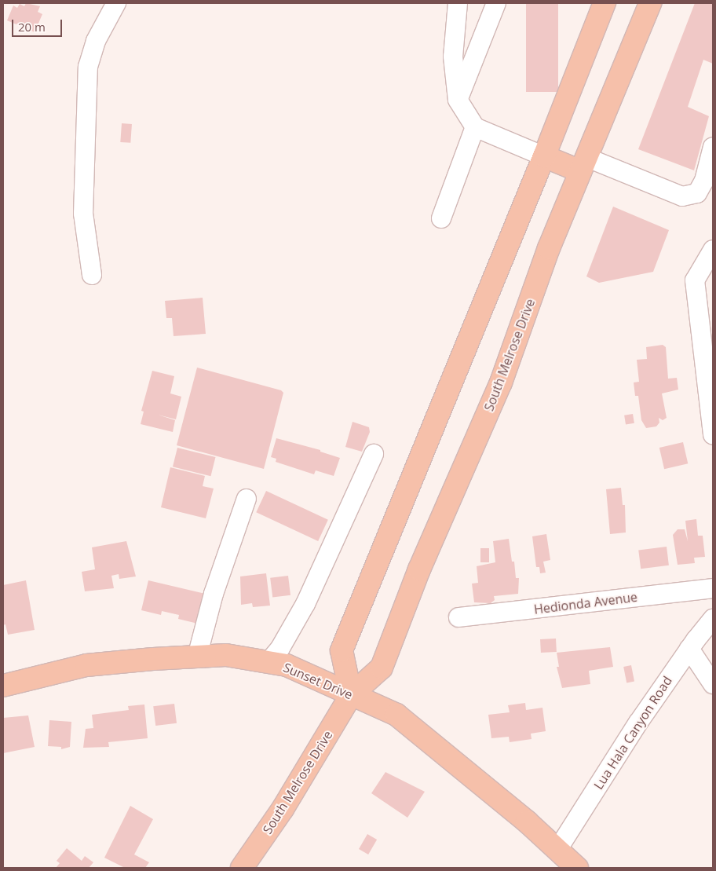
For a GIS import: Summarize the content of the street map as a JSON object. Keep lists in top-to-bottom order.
{
  "streets": {
    "main road": ["South Melrose Drive", "Sunset Drive"],
    "street": ["Hedionda Avenue", "Lua Hala Canyon Road"]
  },
  "crossings": [
    ["South Melrose Drive", "Sunset Drive"],
    ["Sunset Drive", "Lua Hala Canyon Road"]
  ],
  "scale_bar": "20 m"
}
